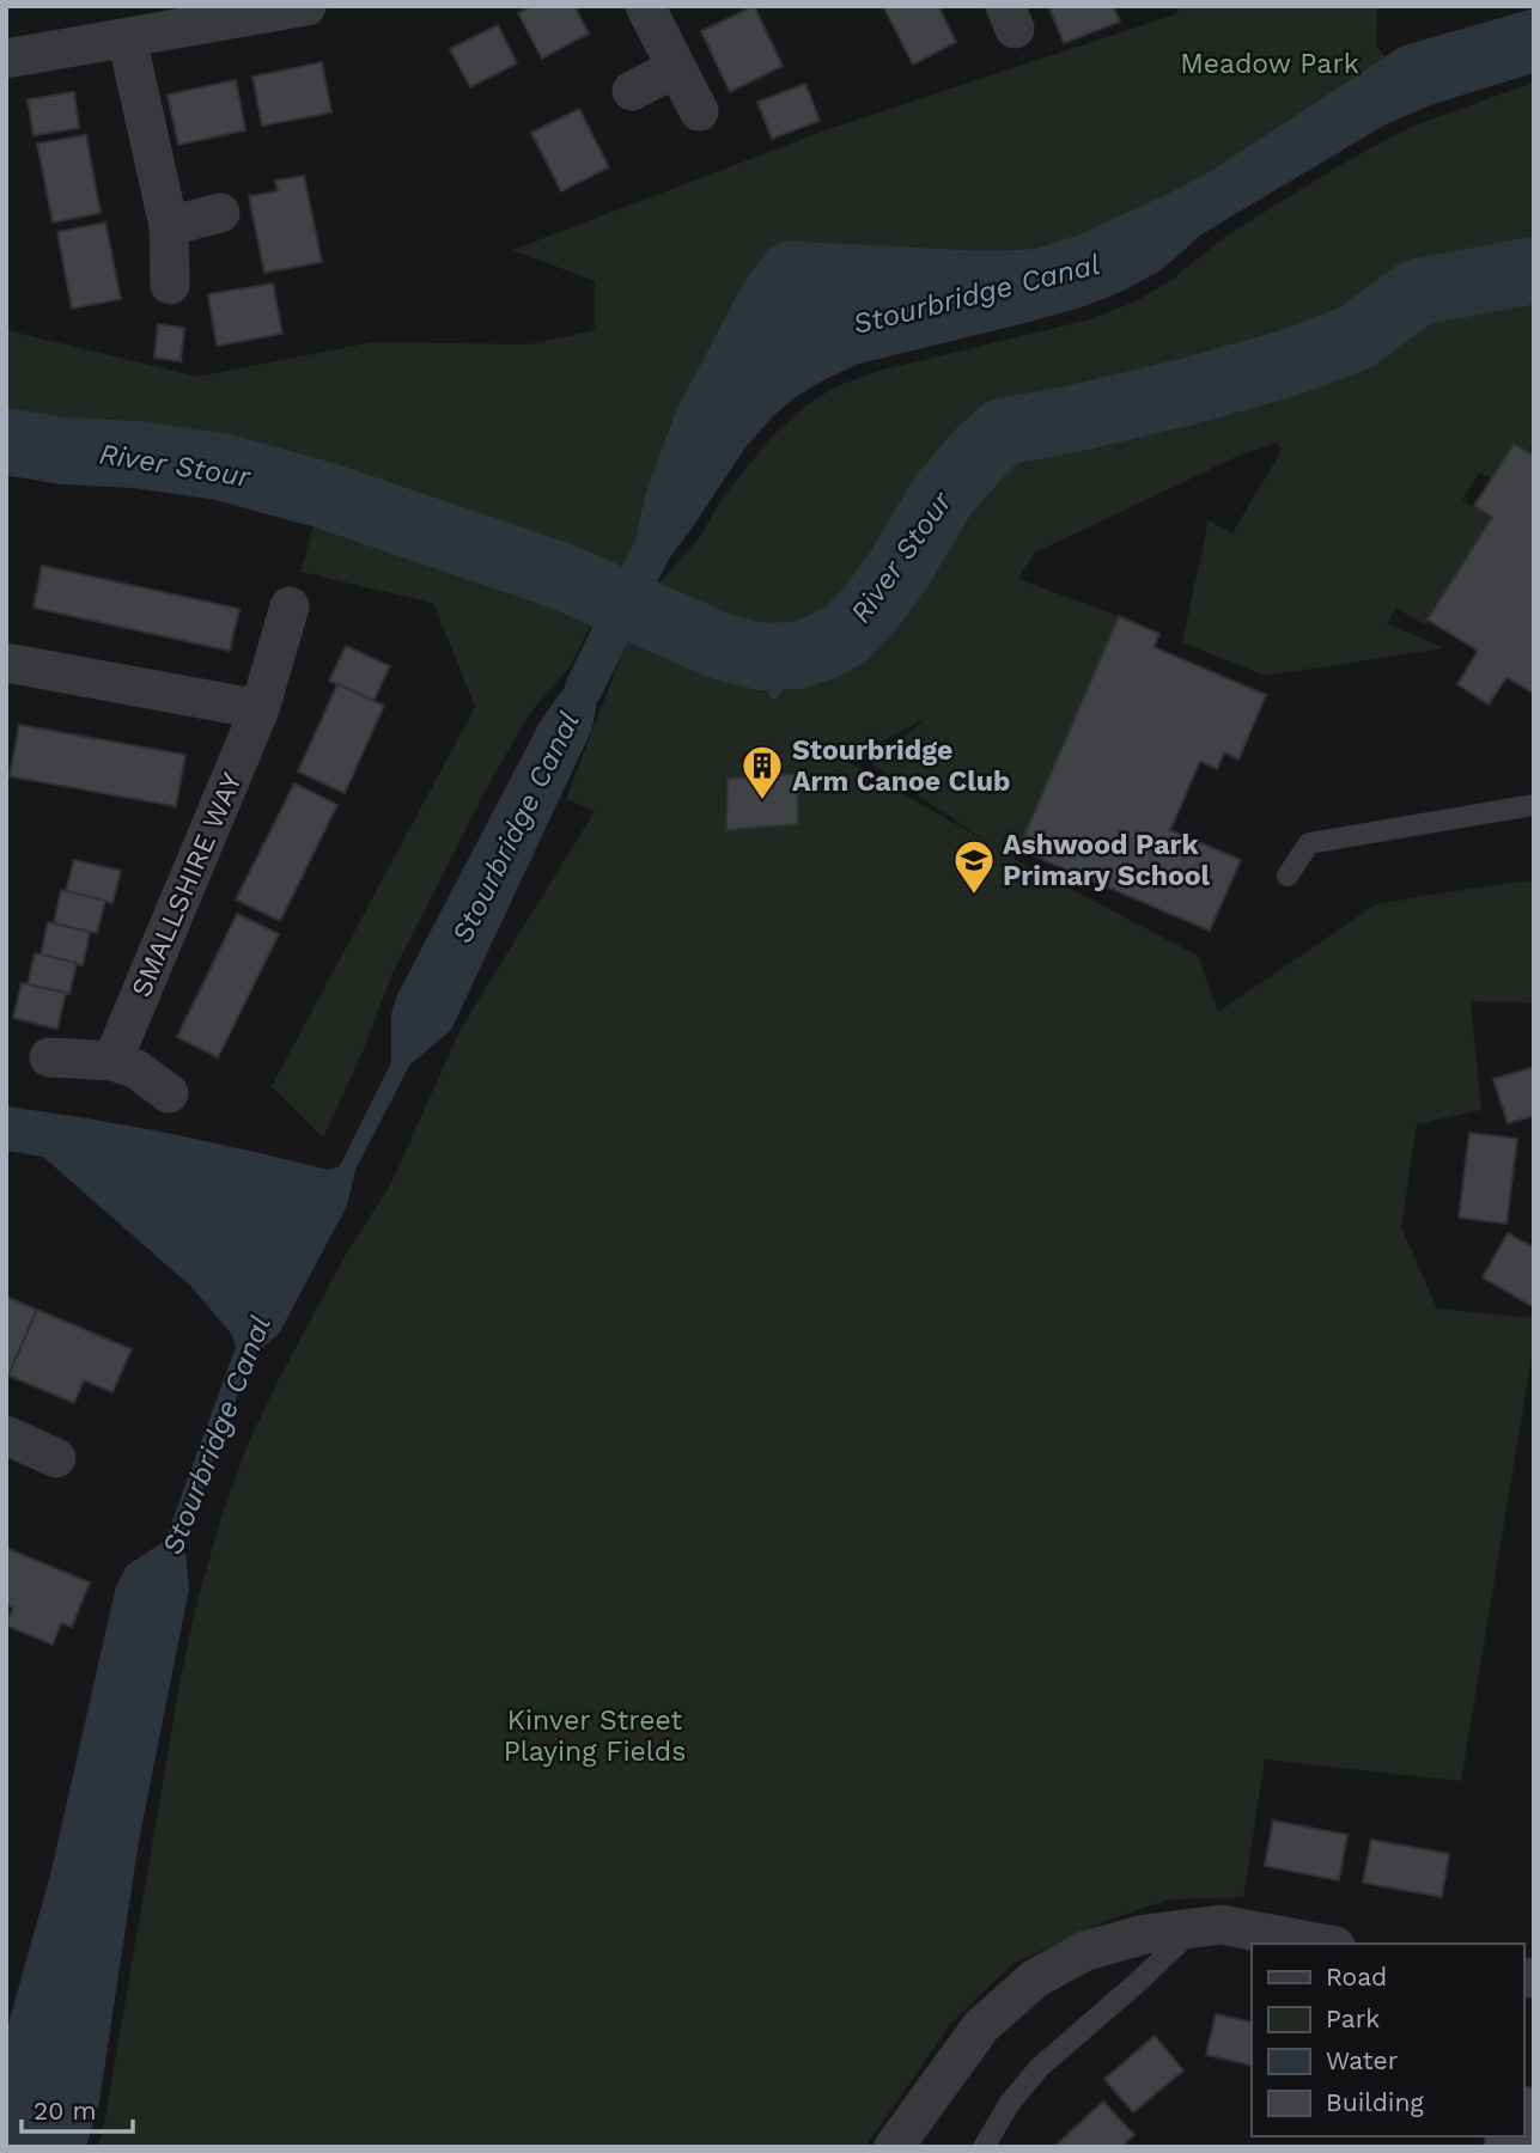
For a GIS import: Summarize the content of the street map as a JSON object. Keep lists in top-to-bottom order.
{
  "streets": {
    "street": ["SMALLSHIRE WAY"]
  },
  "water": ["Stourbridge Canal", "River Stour"],
  "parks": ["Meadow Park", "Kinver Street Playing Fields"],
  "places": {
    "building": ["Stourbridge Arm Canoe Club"],
    "school or university": ["Ashwood Park Primary School"]
  },
  "legend": [
    "Road",
    "Park",
    "Water",
    "Building"
  ],
  "scale_bar": "20 m"
}
